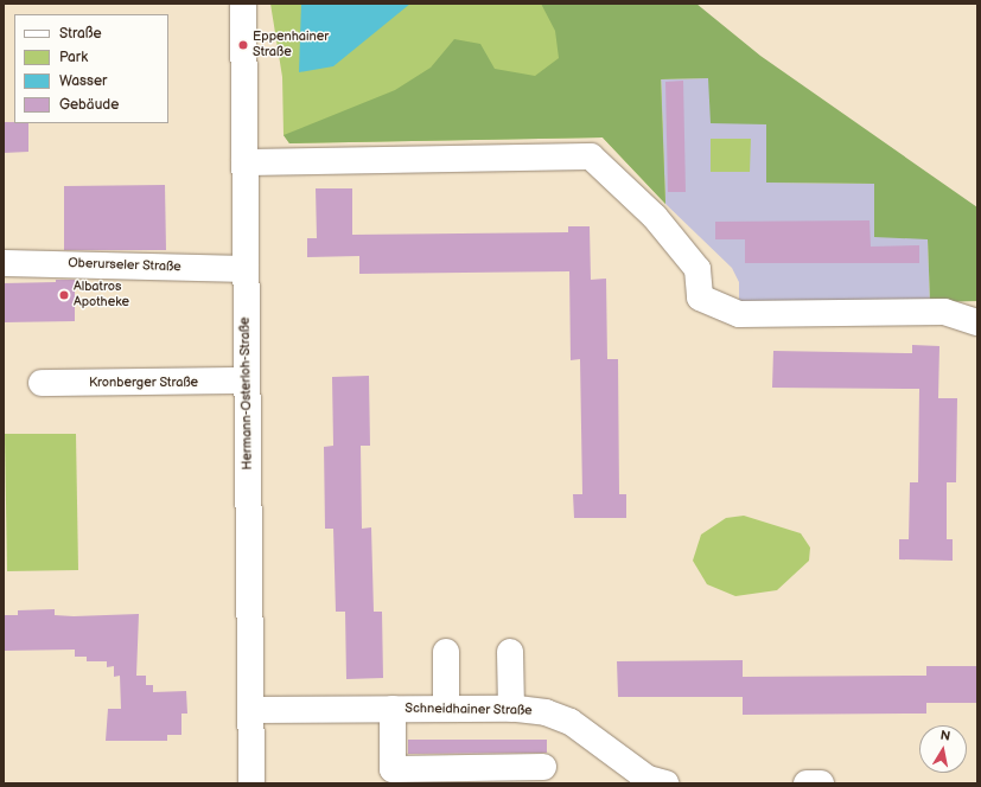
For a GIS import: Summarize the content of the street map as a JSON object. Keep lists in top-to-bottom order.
{
  "streets": {
    "street": [
      "Oberurseler Straße",
      "Kronberger Straße",
      "Hermann-Osterloh-Straße",
      "Schneidhainer Straße"
    ]
  },
  "crossings": [
    ["Oberurseler Straße", "Hermann-Osterloh-Straße"],
    ["Kronberger Straße", "Hermann-Osterloh-Straße"],
    ["Hermann-Osterloh-Straße", "Schneidhainer Straße"]
  ],
  "places": ["Eppenhainer Straße", "Albatros Apotheke"],
  "legend": [
    "Straße",
    "Park",
    "Wasser",
    "Gebäude"
  ],
  "north": "top"
}
